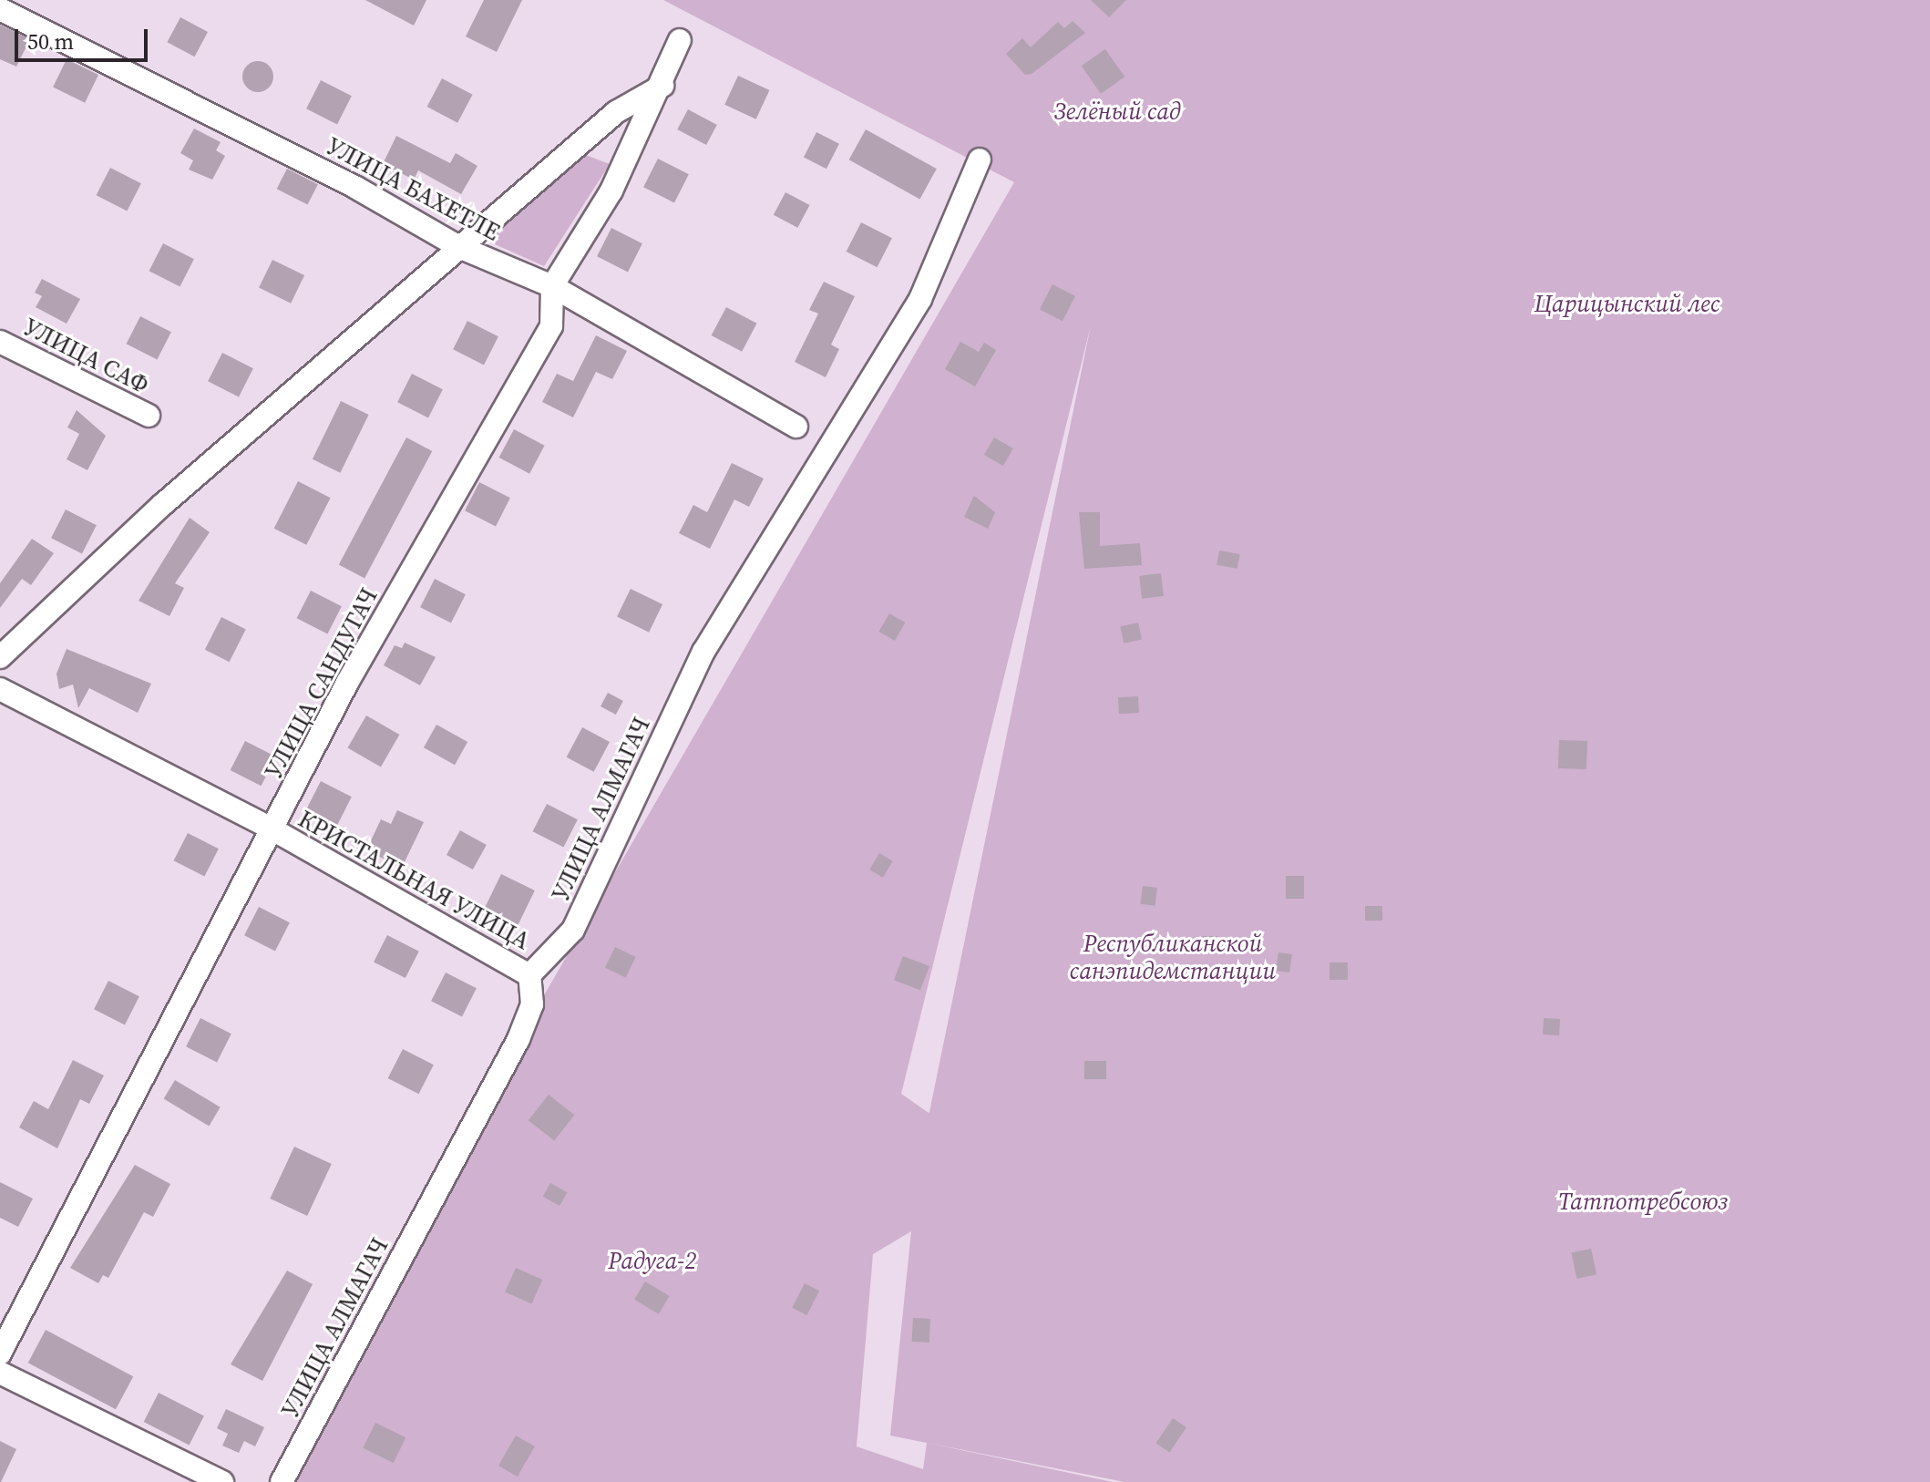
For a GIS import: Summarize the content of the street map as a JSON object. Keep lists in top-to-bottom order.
{
  "streets": {
    "street": [
      "УЛИЦА БАХЕТЛЕ",
      "УЛИЦА САФ",
      "УЛИЦА САНДУГАЧ",
      "УЛИЦА АЛМАГАЧ",
      "КРИСТАЛЬНАЯ УЛИЦА"
    ]
  },
  "crossings": [
    ["УЛИЦА БАХЕТЛЕ", "УЛИЦА САНДУГАЧ"],
    ["УЛИЦА САНДУГАЧ", "КРИСТАЛЬНАЯ УЛИЦА"],
    ["УЛИЦА АЛМАГАЧ", "КРИСТАЛЬНАЯ УЛИЦА"]
  ],
  "parks": [
    "Зелёный сад",
    "Царицынский лес",
    "Республиканской санэпидемстанции",
    "Татпотребсоюз",
    "Радуга-2"
  ],
  "scale_bar": "50 m"
}
